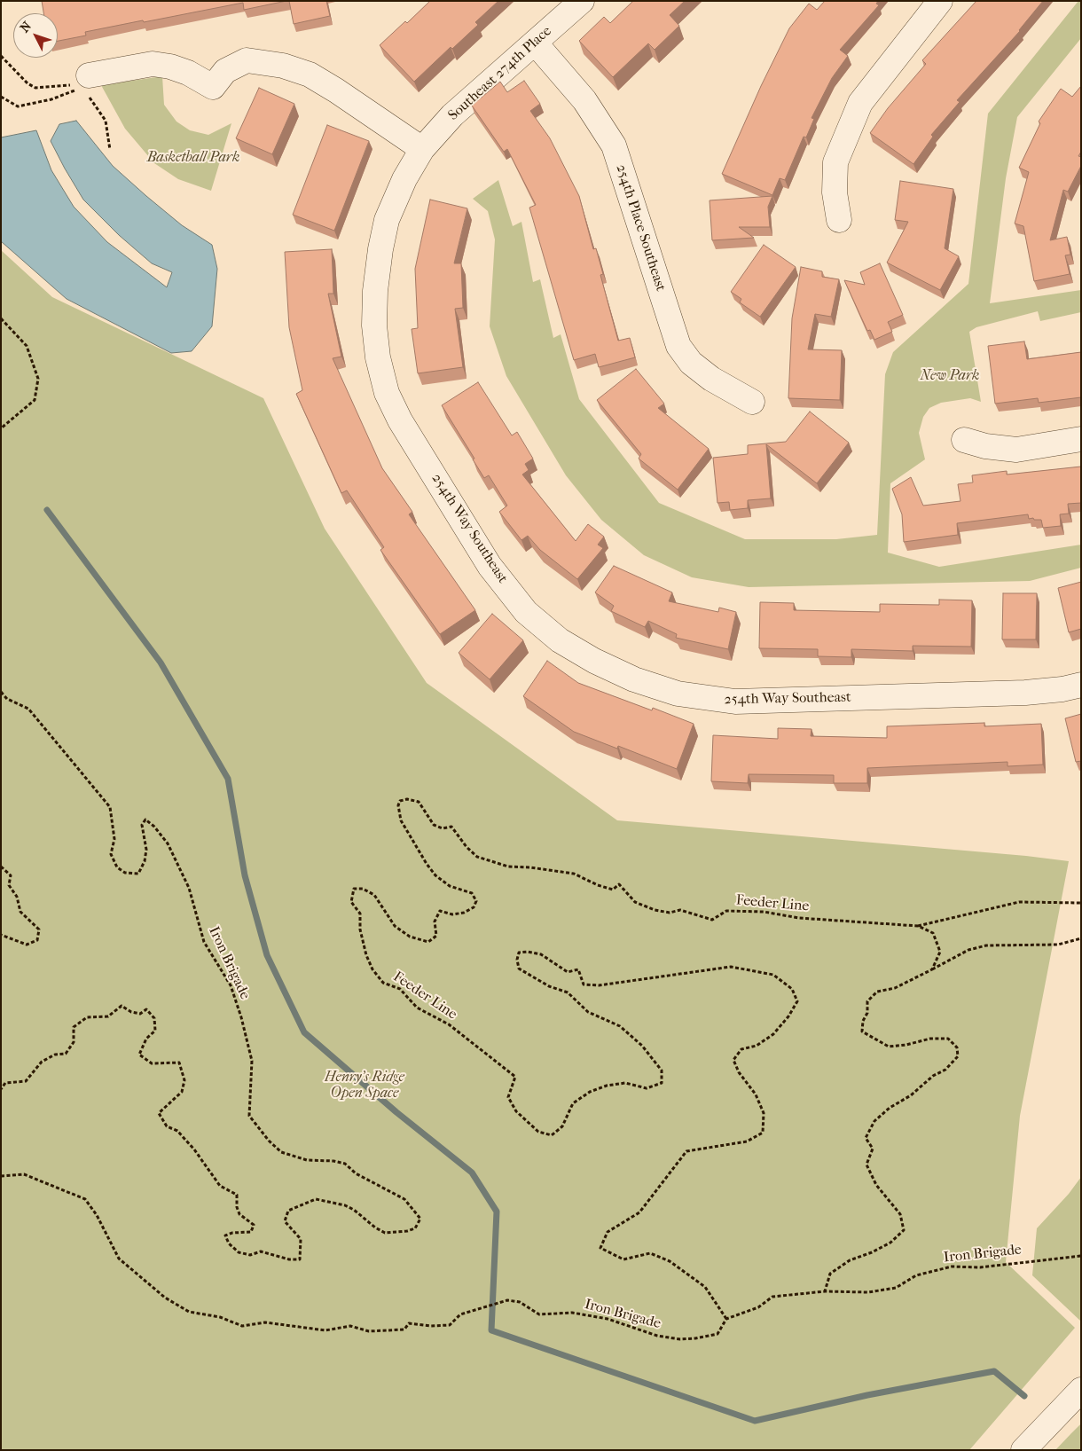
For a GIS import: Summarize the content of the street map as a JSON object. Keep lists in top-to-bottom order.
{
  "streets": {
    "street": ["Southeast 274th Place", "254th Place Southeast", "254th Way Southeast"],
    "path": ["Feeder Line", "Iron Brigade"]
  },
  "crossings": [
    ["Southeast 274th Place", "254th Place Southeast"],
    ["Southeast 274th Place", "254th Way Southeast"],
    ["Feeder Line", "Iron Brigade"]
  ],
  "parks": ["Basketball Park", "New Park", "Henry's Ridge Open Space"],
  "north": "top left"
}
